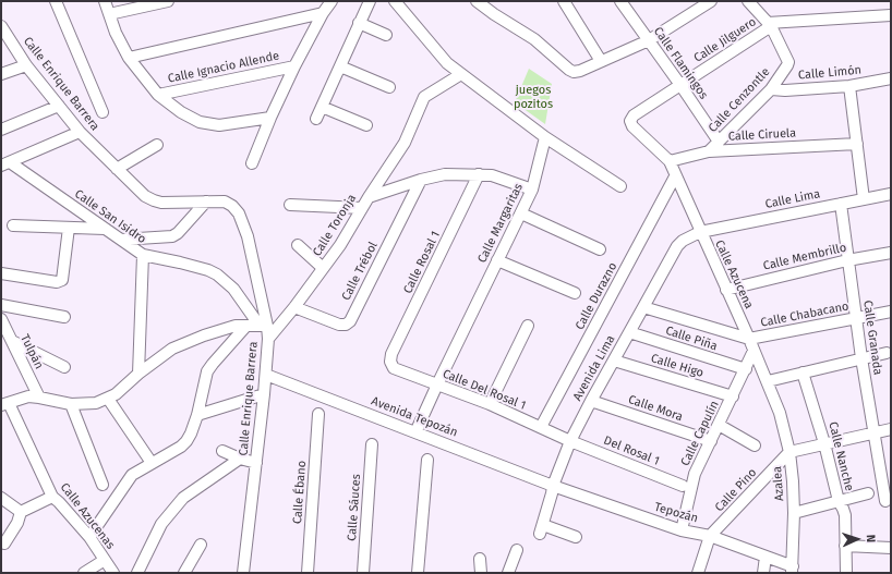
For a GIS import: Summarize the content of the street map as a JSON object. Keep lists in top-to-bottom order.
{
  "streets": {
    "street": [
      "Calle Jilguero",
      "Calle Flamingos",
      "Calle Ignacio Allende",
      "Calle Limón",
      "Calle Enrique Barrera",
      "Calle Cenzontle",
      "Calle Ciruela",
      "Calle Lima",
      "Calle San Isidro",
      "Calle Margaritas",
      "Calle Toronja",
      "Calle Membrillo",
      "Calle Rosal 1",
      "Calle Trébol",
      "Calle Azucena",
      "Calle Durazno",
      "Calle Chabacano",
      "Calle Granada",
      "Calle Piña",
      "Tulpán",
      "Calle Higo",
      "Avenida Lima",
      "Calle Del Rosal 1",
      "Calle Mora",
      "Avenida Tepozán",
      "Calle Capulín",
      "Del Rosal 1",
      "Calle Nanche",
      "Azalea",
      "Calle Pino",
      "Calle Ébano",
      "Calle Sáuces",
      "Tepozán",
      "Calle Azucenas"
    ]
  },
  "crossings": [
    ["Calle Jilguero", "Calle Flamingos"],
    ["Calle Jilguero", "Calle Cenzontle"],
    ["Calle Jilguero", "Calle Azucena"],
    ["Calle Flamingos", "Calle Cenzontle"],
    ["Calle Limón", "Calle Cenzontle"],
    ["Calle Enrique Barrera", "Calle San Isidro"],
    ["Calle Enrique Barrera", "Calle Toronja"],
    ["Calle Enrique Barrera", "Avenida Tepozán"],
    ["Calle Cenzontle", "Calle Ciruela"],
    ["Calle Ciruela", "Calle Azucena"],
    ["Calle Lima", "Calle Azucena"],
    ["Calle Lima", "Calle Granada"],
    ["Calle Lima", "Avenida Lima"],
    ["Calle Margaritas", "Calle Toronja"],
    ["Calle Margaritas", "Calle Del Rosal 1"],
    ["Calle Margaritas", "Avenida Tepozán"],
    ["Calle Toronja", "Calle Rosal 1"],
    ["Calle Toronja", "Calle Trébol"],
    ["Calle Membrillo", "Calle Azucena"],
    ["Calle Membrillo", "Calle Granada"],
    ["Calle Rosal 1", "Calle Del Rosal 1"],
    ["Calle Azucena", "Calle Durazno"],
    ["Calle Azucena", "Calle Chabacano"],
    ["Calle Azucena", "Avenida Lima"],
    ["Calle Azucena", "Calle Capulín"],
    ["Calle Azucena", "Azalea"],
    ["Calle Azucena", "Calle Pino"],
    ["Calle Durazno", "Calle Del Rosal 1"],
    ["Calle Chabacano", "Calle Granada"],
    ["Calle Piña", "Avenida Lima"],
    ["Calle Piña", "Calle Capulín"],
    ["Calle Higo", "Avenida Lima"],
    ["Calle Higo", "Calle Capulín"],
    ["Avenida Lima", "Calle Del Rosal 1"],
    ["Avenida Lima", "Calle Mora"],
    ["Avenida Lima", "Avenida Tepozán"],
    ["Avenida Lima", "Del Rosal 1"],
    ["Avenida Lima", "Tepozán"],
    ["Calle Del Rosal 1", "Del Rosal 1"],
    ["Calle Mora", "Calle Capulín"],
    ["Avenida Tepozán", "Tepozán"],
    ["Calle Capulín", "Tepozán"],
    ["Azalea", "Calle Pino"],
    ["Azalea", "Tepozán"],
    ["Calle Pino", "Tepozán"]
  ],
  "parks": ["juegos pozitos"],
  "north": "right"
}
